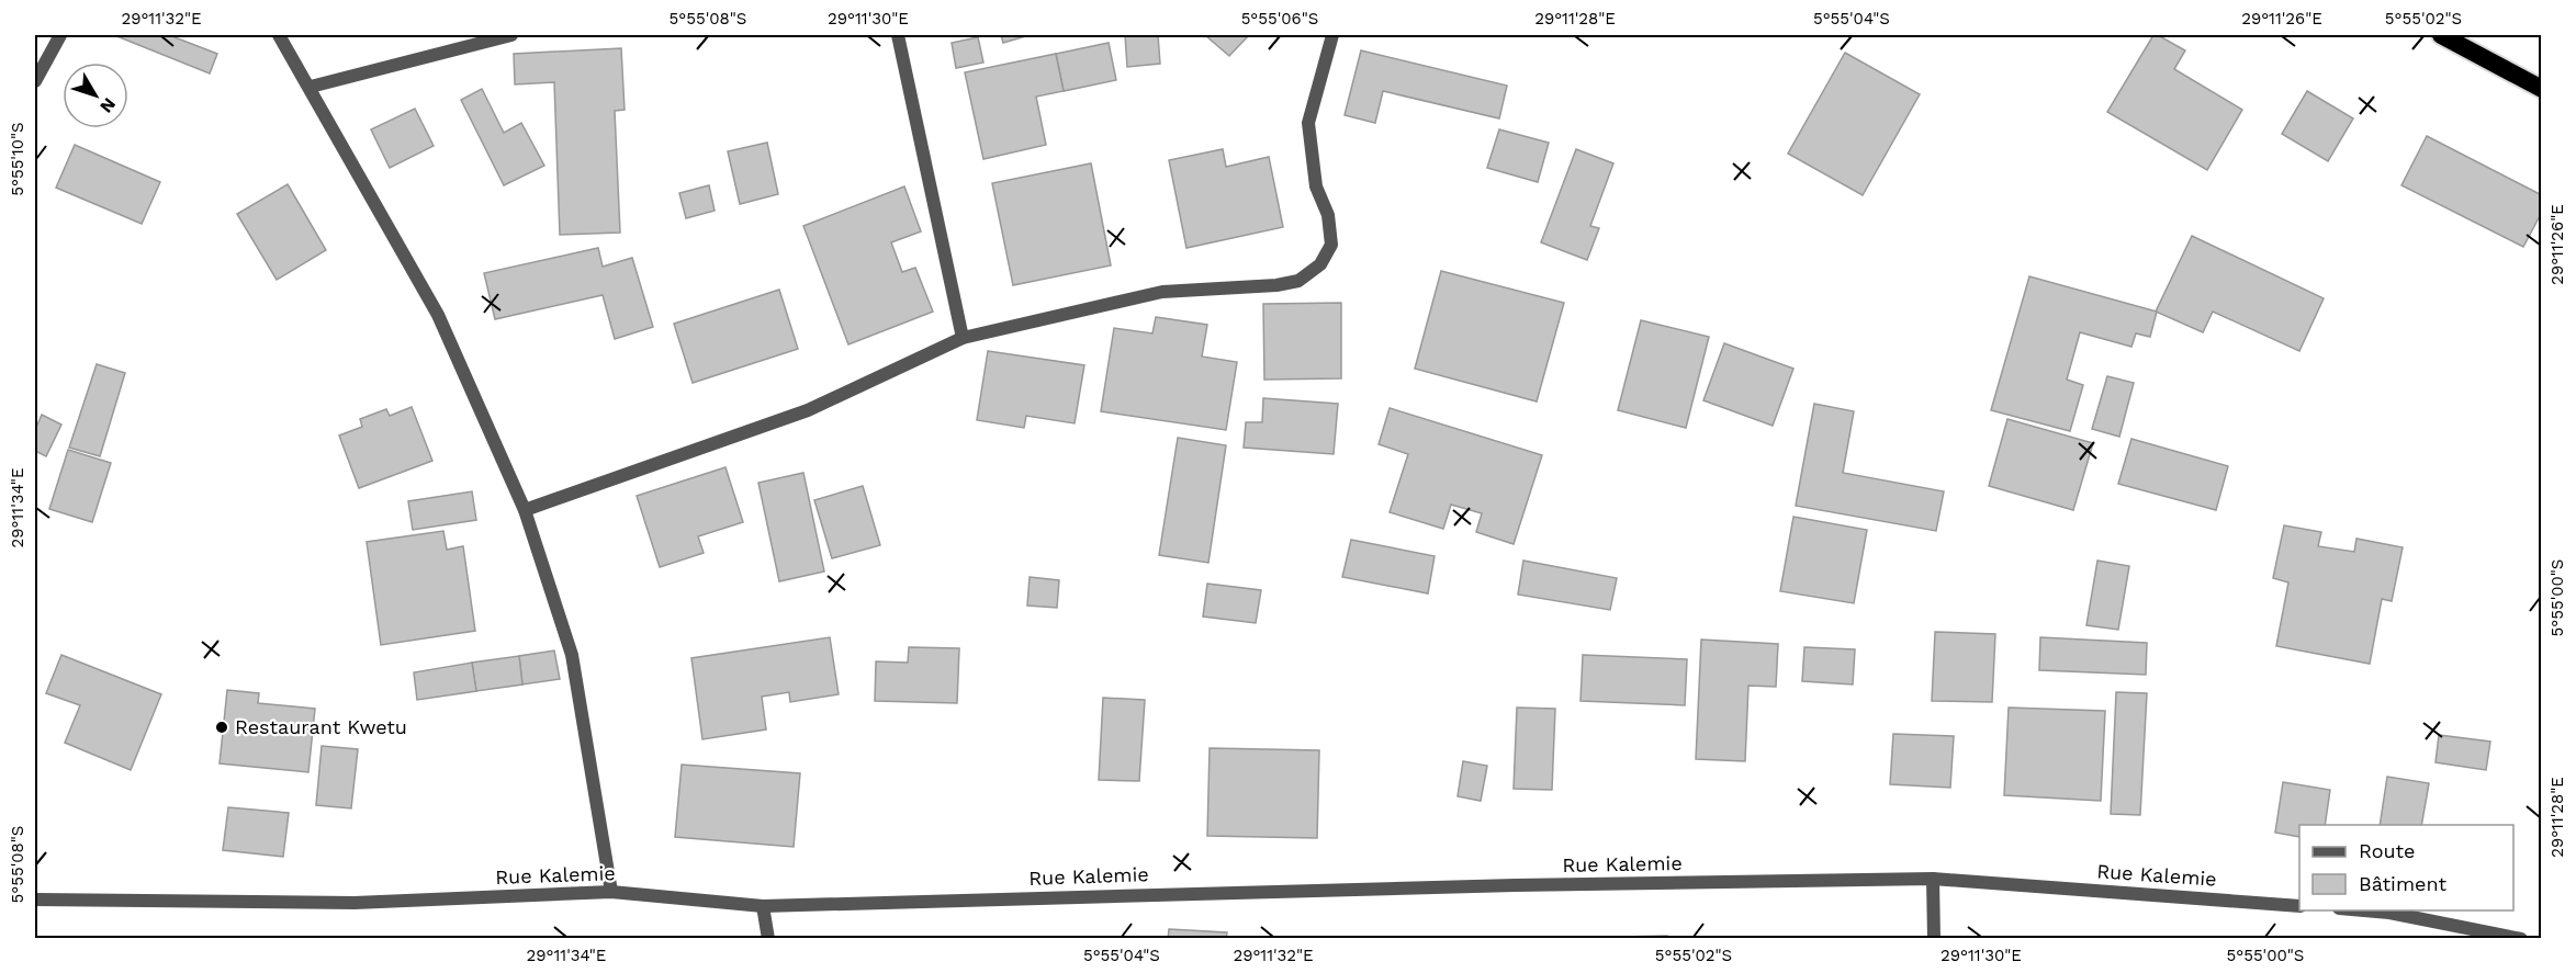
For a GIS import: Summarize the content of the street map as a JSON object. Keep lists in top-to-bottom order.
{
  "streets": {
    "street": ["Rue Kalemie"]
  },
  "places": ["Restaurant Kwetu"],
  "legend": ["Route", "Bâtiment"],
  "north": "bottom right",
  "coordinates": [
    "29°11'32\"E",
    "5°55'08\"S",
    "29°11'30\"E",
    "5°55'06\"S",
    "29°11'28\"E",
    "5°55'04\"S",
    "29°11'26\"E",
    "5°55'02\"S",
    "5°55'10\"S",
    "29°11'34\"E",
    "5°55'00\"S"
  ]
}
